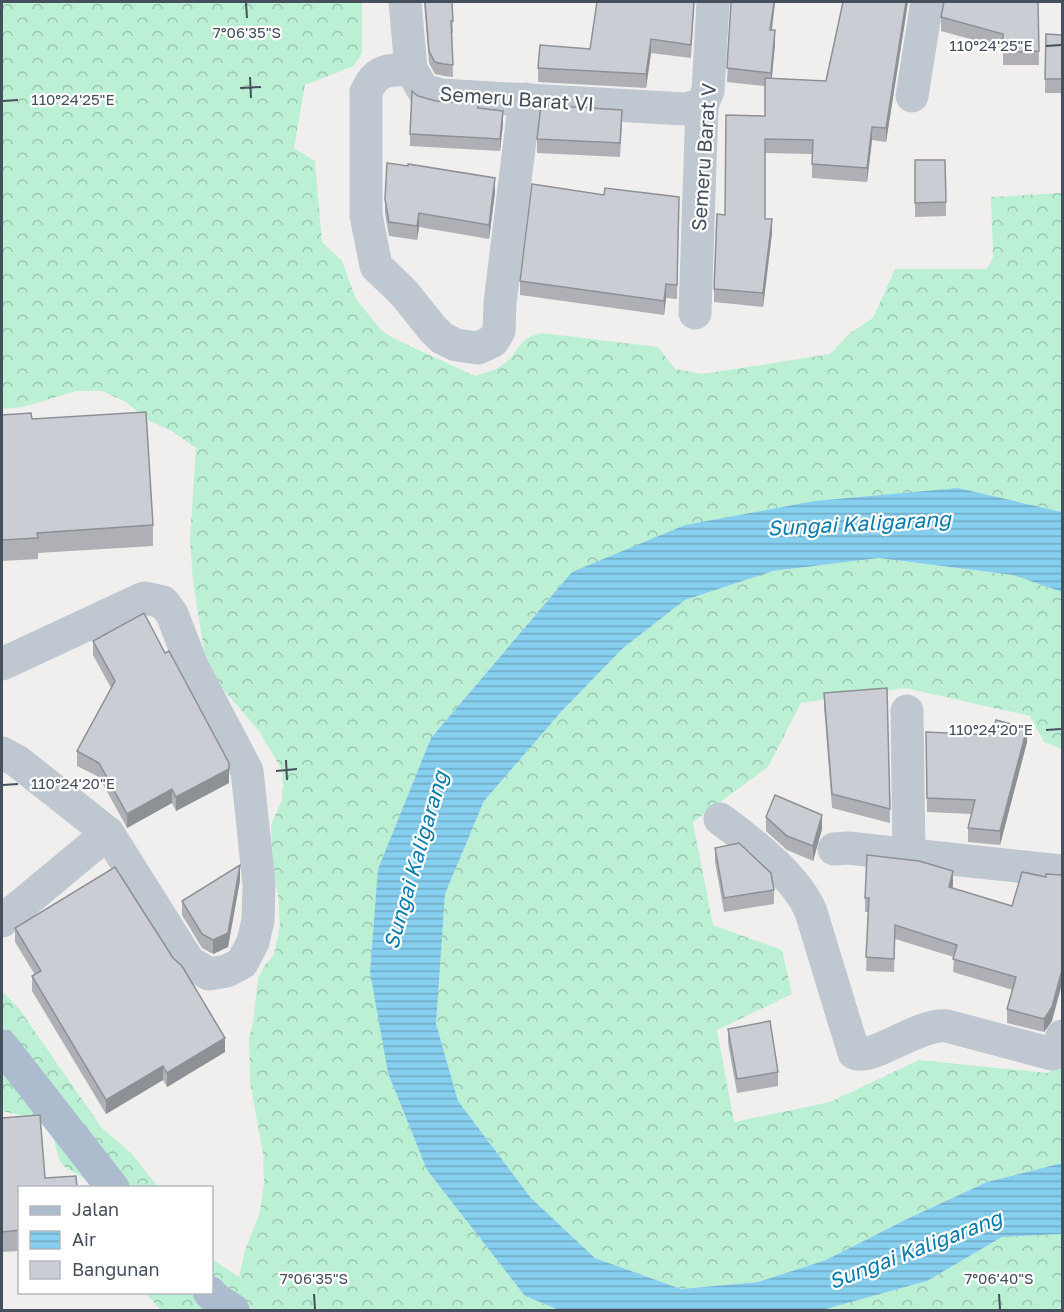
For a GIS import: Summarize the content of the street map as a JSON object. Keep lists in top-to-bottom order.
{
  "streets": {
    "street": ["Semeru Barat VI", "Semeru Barat V"]
  },
  "crossings": [
    ["Semeru Barat VI", "Semeru Barat V"]
  ],
  "water": ["Sungai Kaligarang"],
  "legend": ["Jalan", "Air", "Bangunan"],
  "coordinates": [
    "7°06'35\"S",
    "110°24'25\"E",
    "110°24'20\"E",
    "7°06'40\"S"
  ]
}
